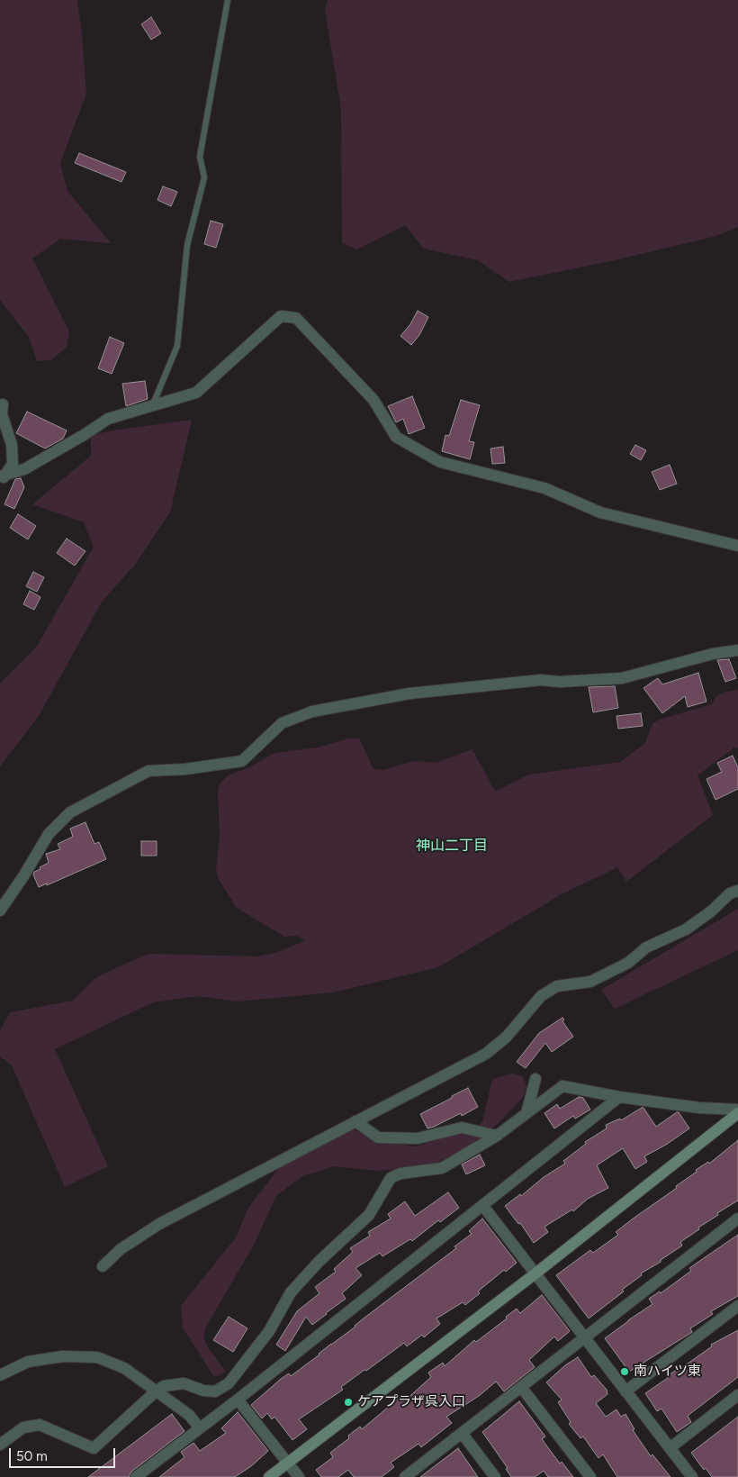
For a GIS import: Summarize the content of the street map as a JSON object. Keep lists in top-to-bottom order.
{
  "districts": ["神山二丁目"],
  "places": ["南ハイツ東", "ケアプラザ呉入口"],
  "scale_bar": "50 m"
}
